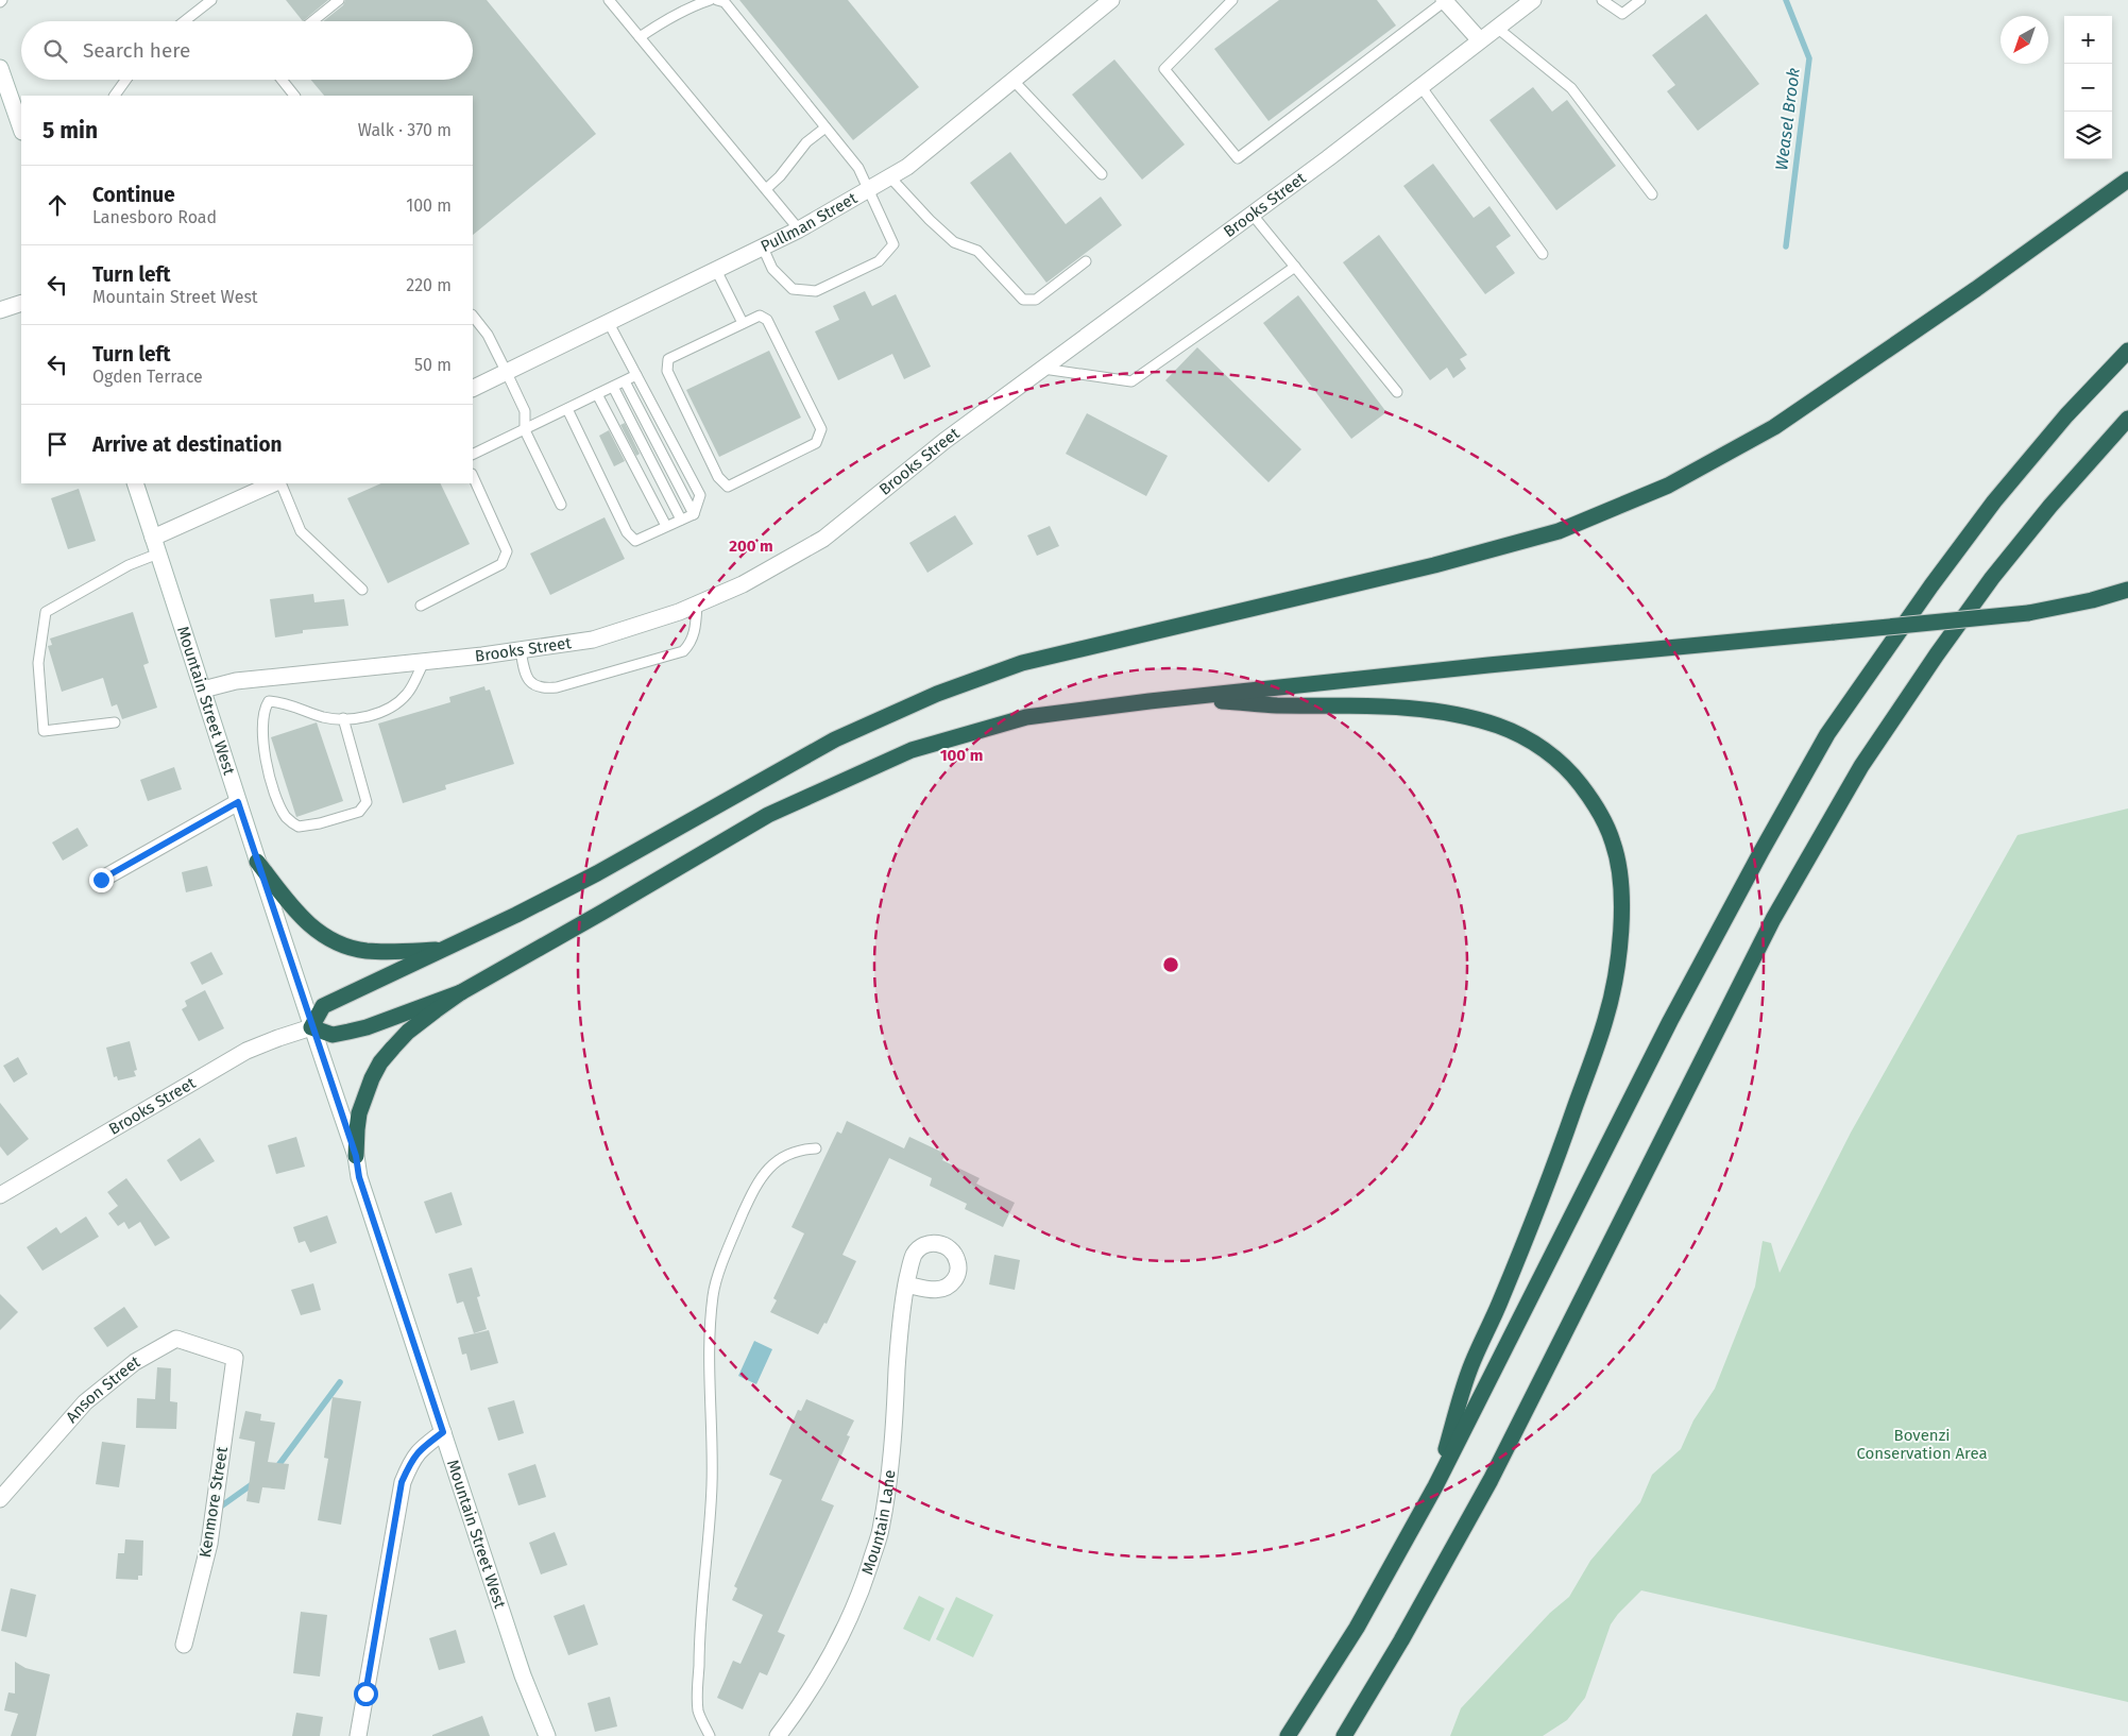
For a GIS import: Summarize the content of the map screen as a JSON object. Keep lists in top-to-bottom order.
{
  "streets": {
    "street": [
      "Brooks Street",
      "Pullman Street",
      "Mountain Street West",
      "Anson Street",
      "Kenmore Street",
      "Mountain Lane"
    ]
  },
  "crossings": [
    ["Brooks Street", "Mountain Street West"],
    ["Anson Street", "Kenmore Street"]
  ],
  "water": ["Weasel Brook"],
  "parks": ["Bovenzi Conservation Area"],
  "north": "bottom left",
  "page": {
    "map_buttons": ["+", "−"],
    "search": "Search here",
    "heading": ["5 min", "Walk · 370 m"],
    "list": [
      ["Continue", "Lanesboro Road", "100 m"],
      ["Turn left", "Mountain Street West", "220 m"],
      ["Turn left", "Ogden Terrace", "50 m"],
      "Arrive at destination"
    ]
  },
  "rings": ["200 m", "100 m"]
}
